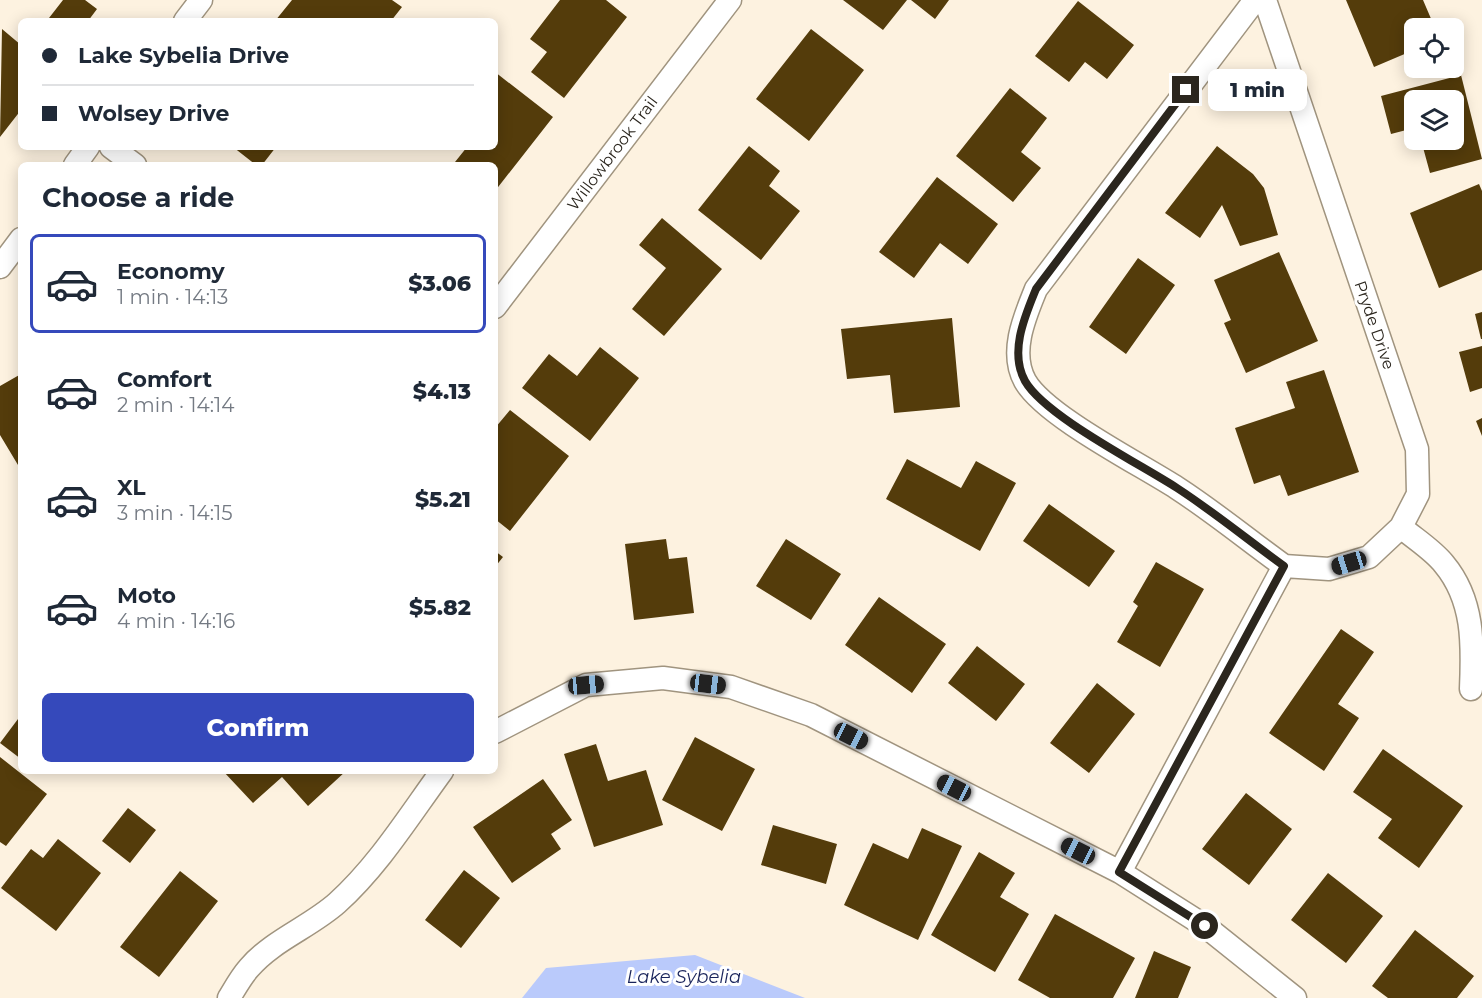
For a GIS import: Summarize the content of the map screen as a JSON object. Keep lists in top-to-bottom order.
{
  "streets": {
    "street": ["Willowbrook Trail", "Pryde Drive"]
  },
  "water": ["Lake Sybelia"],
  "page": {
    "banner": ["Lake Sybelia Drive", "Wolsey Drive"],
    "bubble": "1 min",
    "heading": "Choose a ride",
    "list": [
      {
        "name": "Economy",
        "note": "1 min · 14:13",
        "value": "$3.06"
      },
      {
        "name": "Comfort",
        "note": "2 min · 14:14",
        "value": "$4.13"
      },
      {
        "name": "XL",
        "note": "3 min · 14:15",
        "value": "$5.21"
      },
      {
        "name": "Moto",
        "note": "4 min · 14:16",
        "value": "$5.82"
      }
    ],
    "buttons": "Confirm"
  }
}
